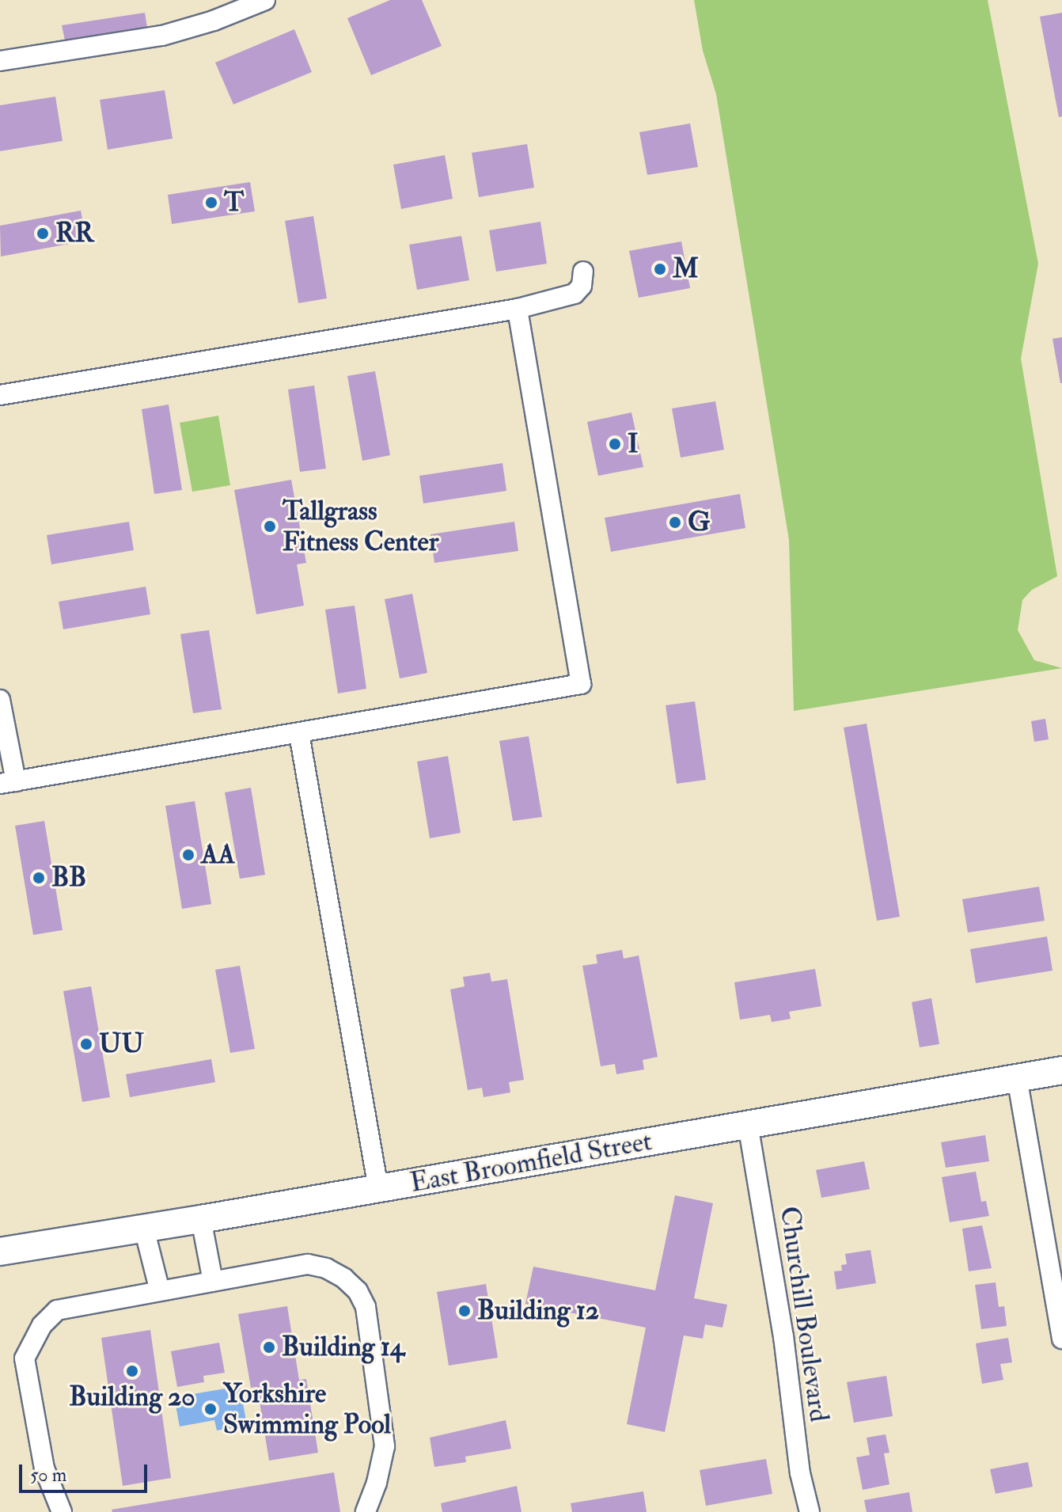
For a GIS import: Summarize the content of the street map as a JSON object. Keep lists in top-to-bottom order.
{
  "streets": {
    "main road": ["East Broomfield Street"],
    "street": ["Churchill Boulevard"]
  },
  "crossings": [
    ["East Broomfield Street", "Churchill Boulevard"]
  ],
  "places": [
    "T",
    "RR",
    "M",
    "I",
    "G",
    "Tallgrass Fitness Center",
    "AA",
    "BB",
    "UU",
    "Building 12",
    "Building 14",
    "Building 20",
    "Yorkshire Swimming Pool"
  ],
  "scale_bar": "50 m"
}
